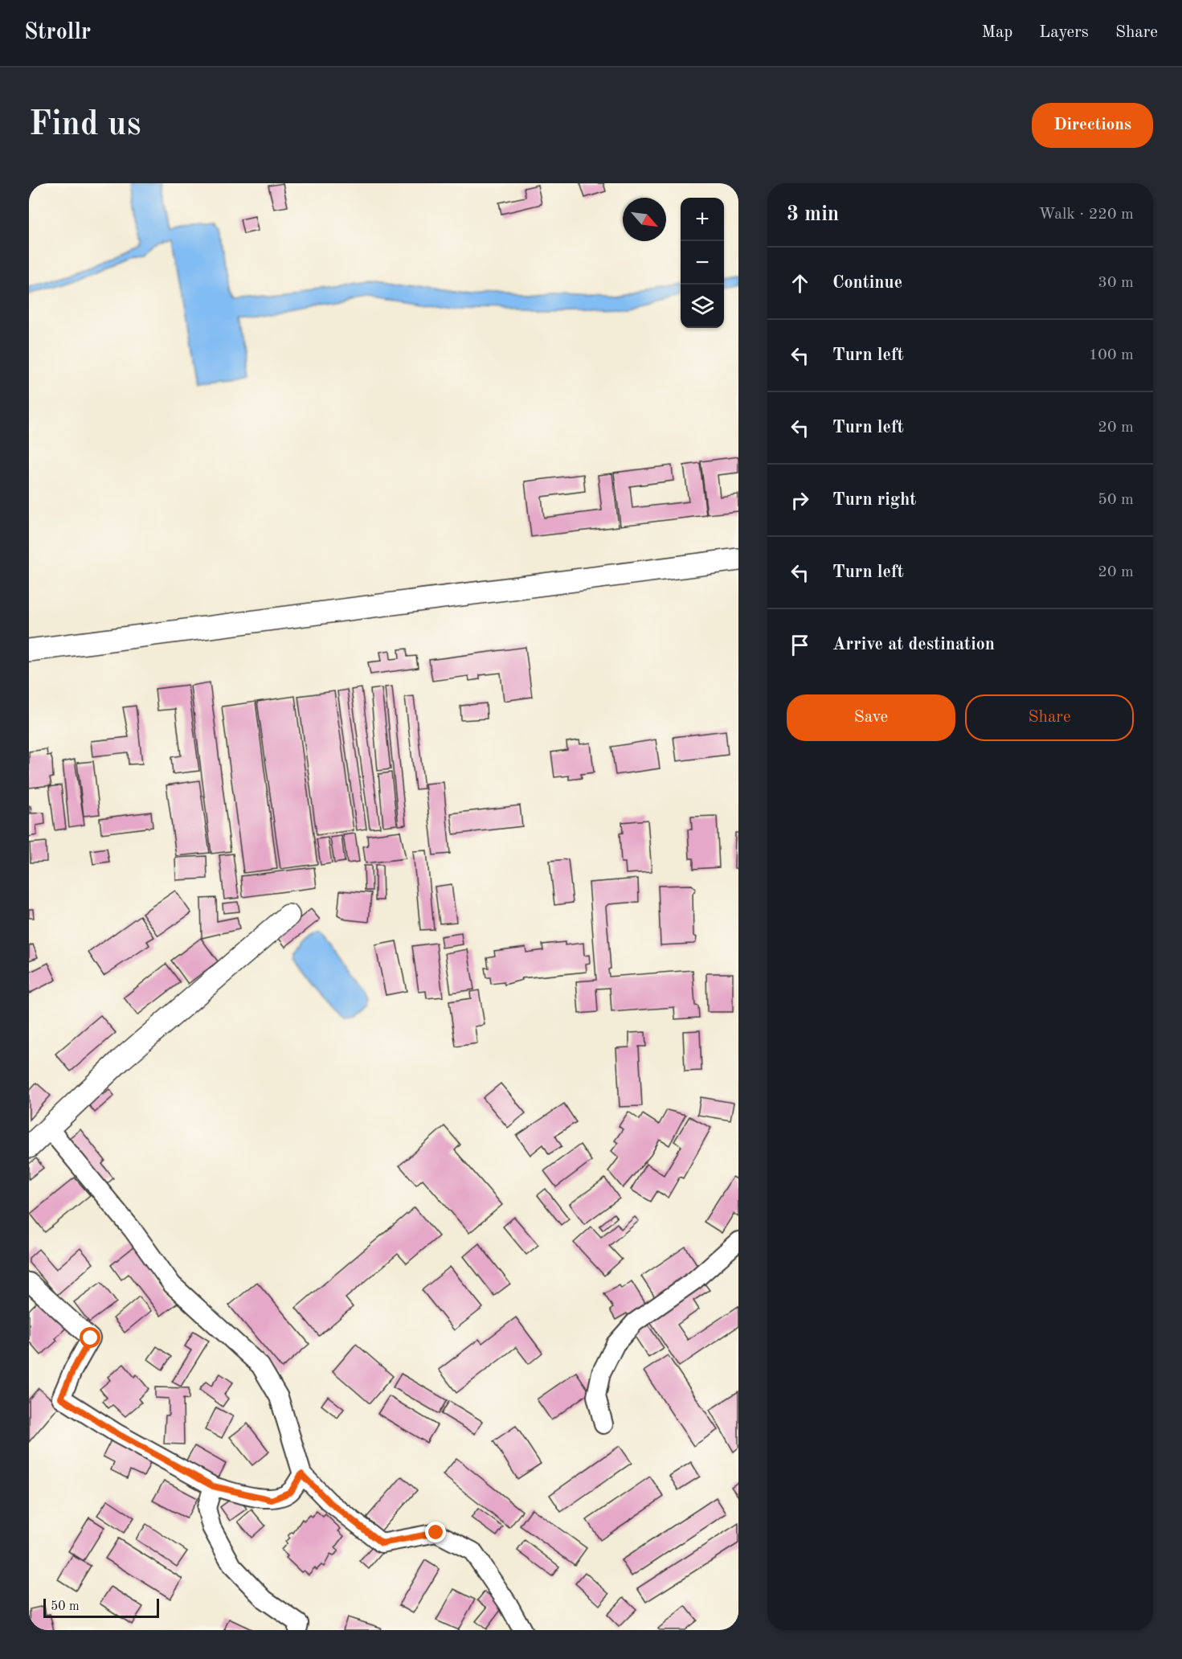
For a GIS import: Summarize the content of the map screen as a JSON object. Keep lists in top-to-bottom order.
{
  "scale_bar": "50 m",
  "north": "bottom right",
  "page": {
    "header": "Strollr",
    "nav": ["Map", "Layers", "Share"],
    "buttons": [
      "Directions",
      ["Save", "Share"]
    ],
    "title": "Find us",
    "heading": ["3 min", "Walk · 220 m"],
    "map_buttons": ["+", "−"],
    "list": [
      ["Continue", "30 m"],
      ["Turn left", "100 m"],
      ["Turn left", "20 m"],
      ["Turn right", "50 m"],
      ["Turn left", "20 m"],
      "Arrive at destination"
    ],
    "scale": "50 m"
  }
}
